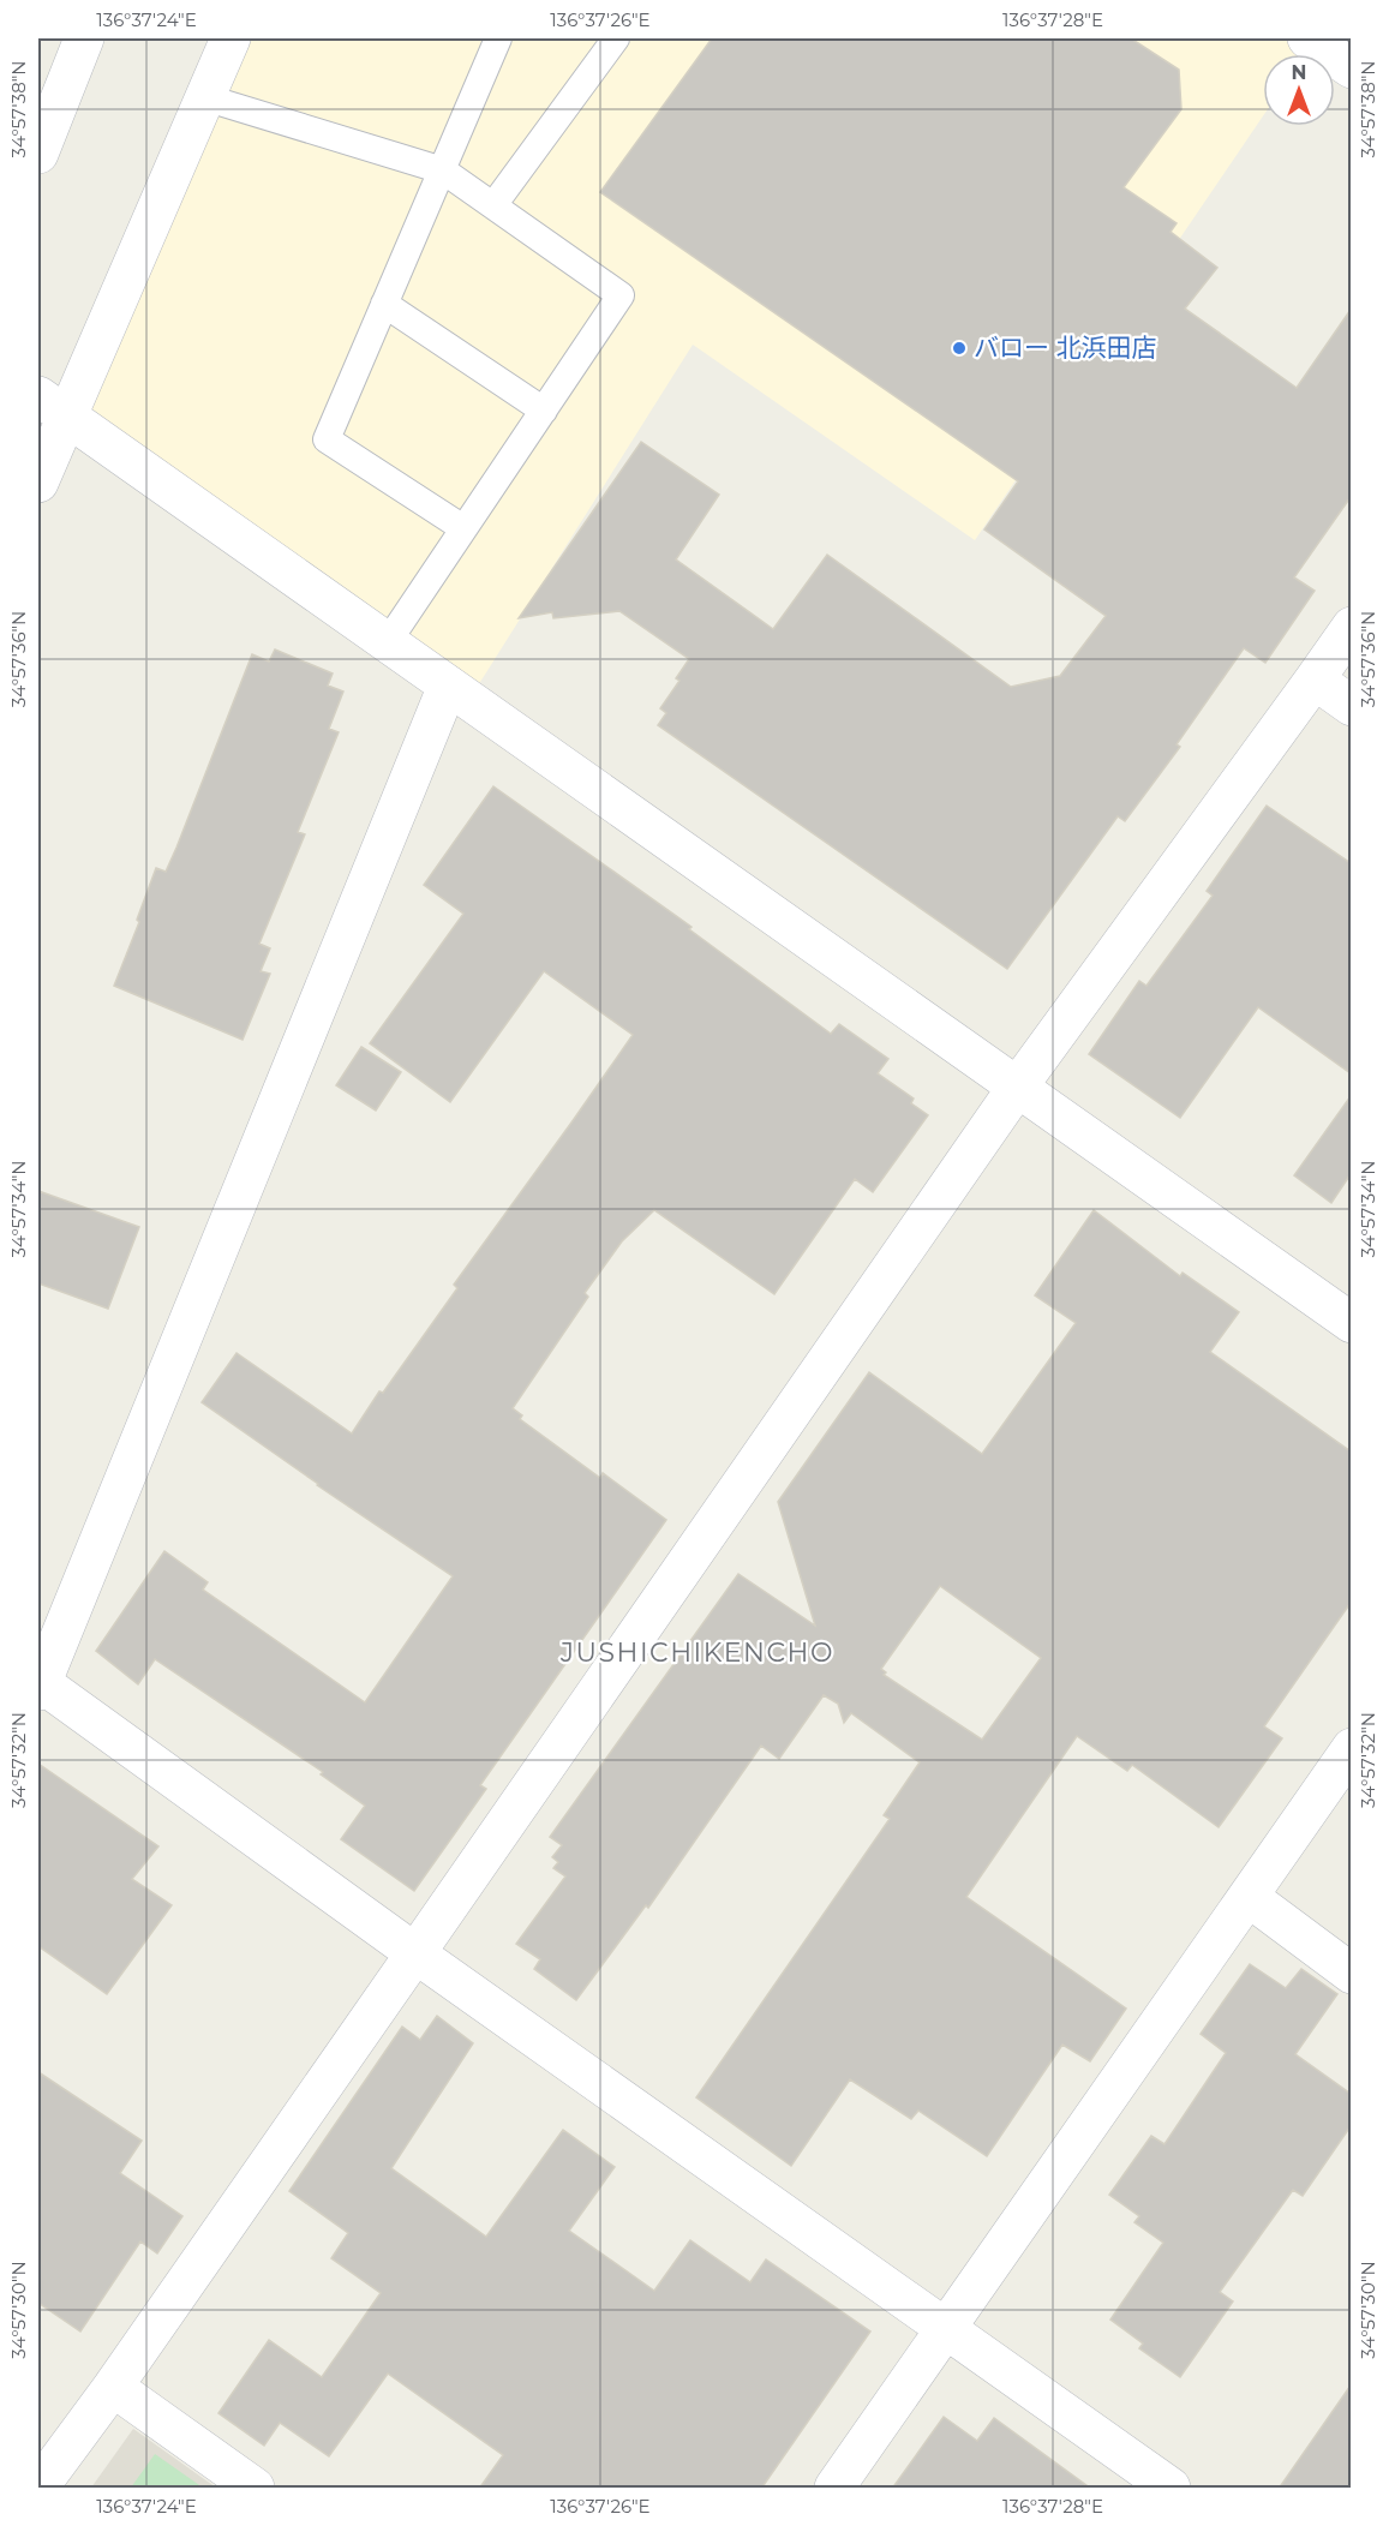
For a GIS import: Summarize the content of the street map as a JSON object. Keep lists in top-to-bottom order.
{
  "districts": ["JUSHICHIKENCHO"],
  "places": ["バロー 北浜田店"],
  "north": "top",
  "coordinates": [
    "136°37'24\"E",
    "136°37'26\"E",
    "136°37'28\"E",
    "34°57'38\"N",
    "34°57'36\"N",
    "34°57'34\"N",
    "34°57'32\"N",
    "34°57'30\"N"
  ]
}
